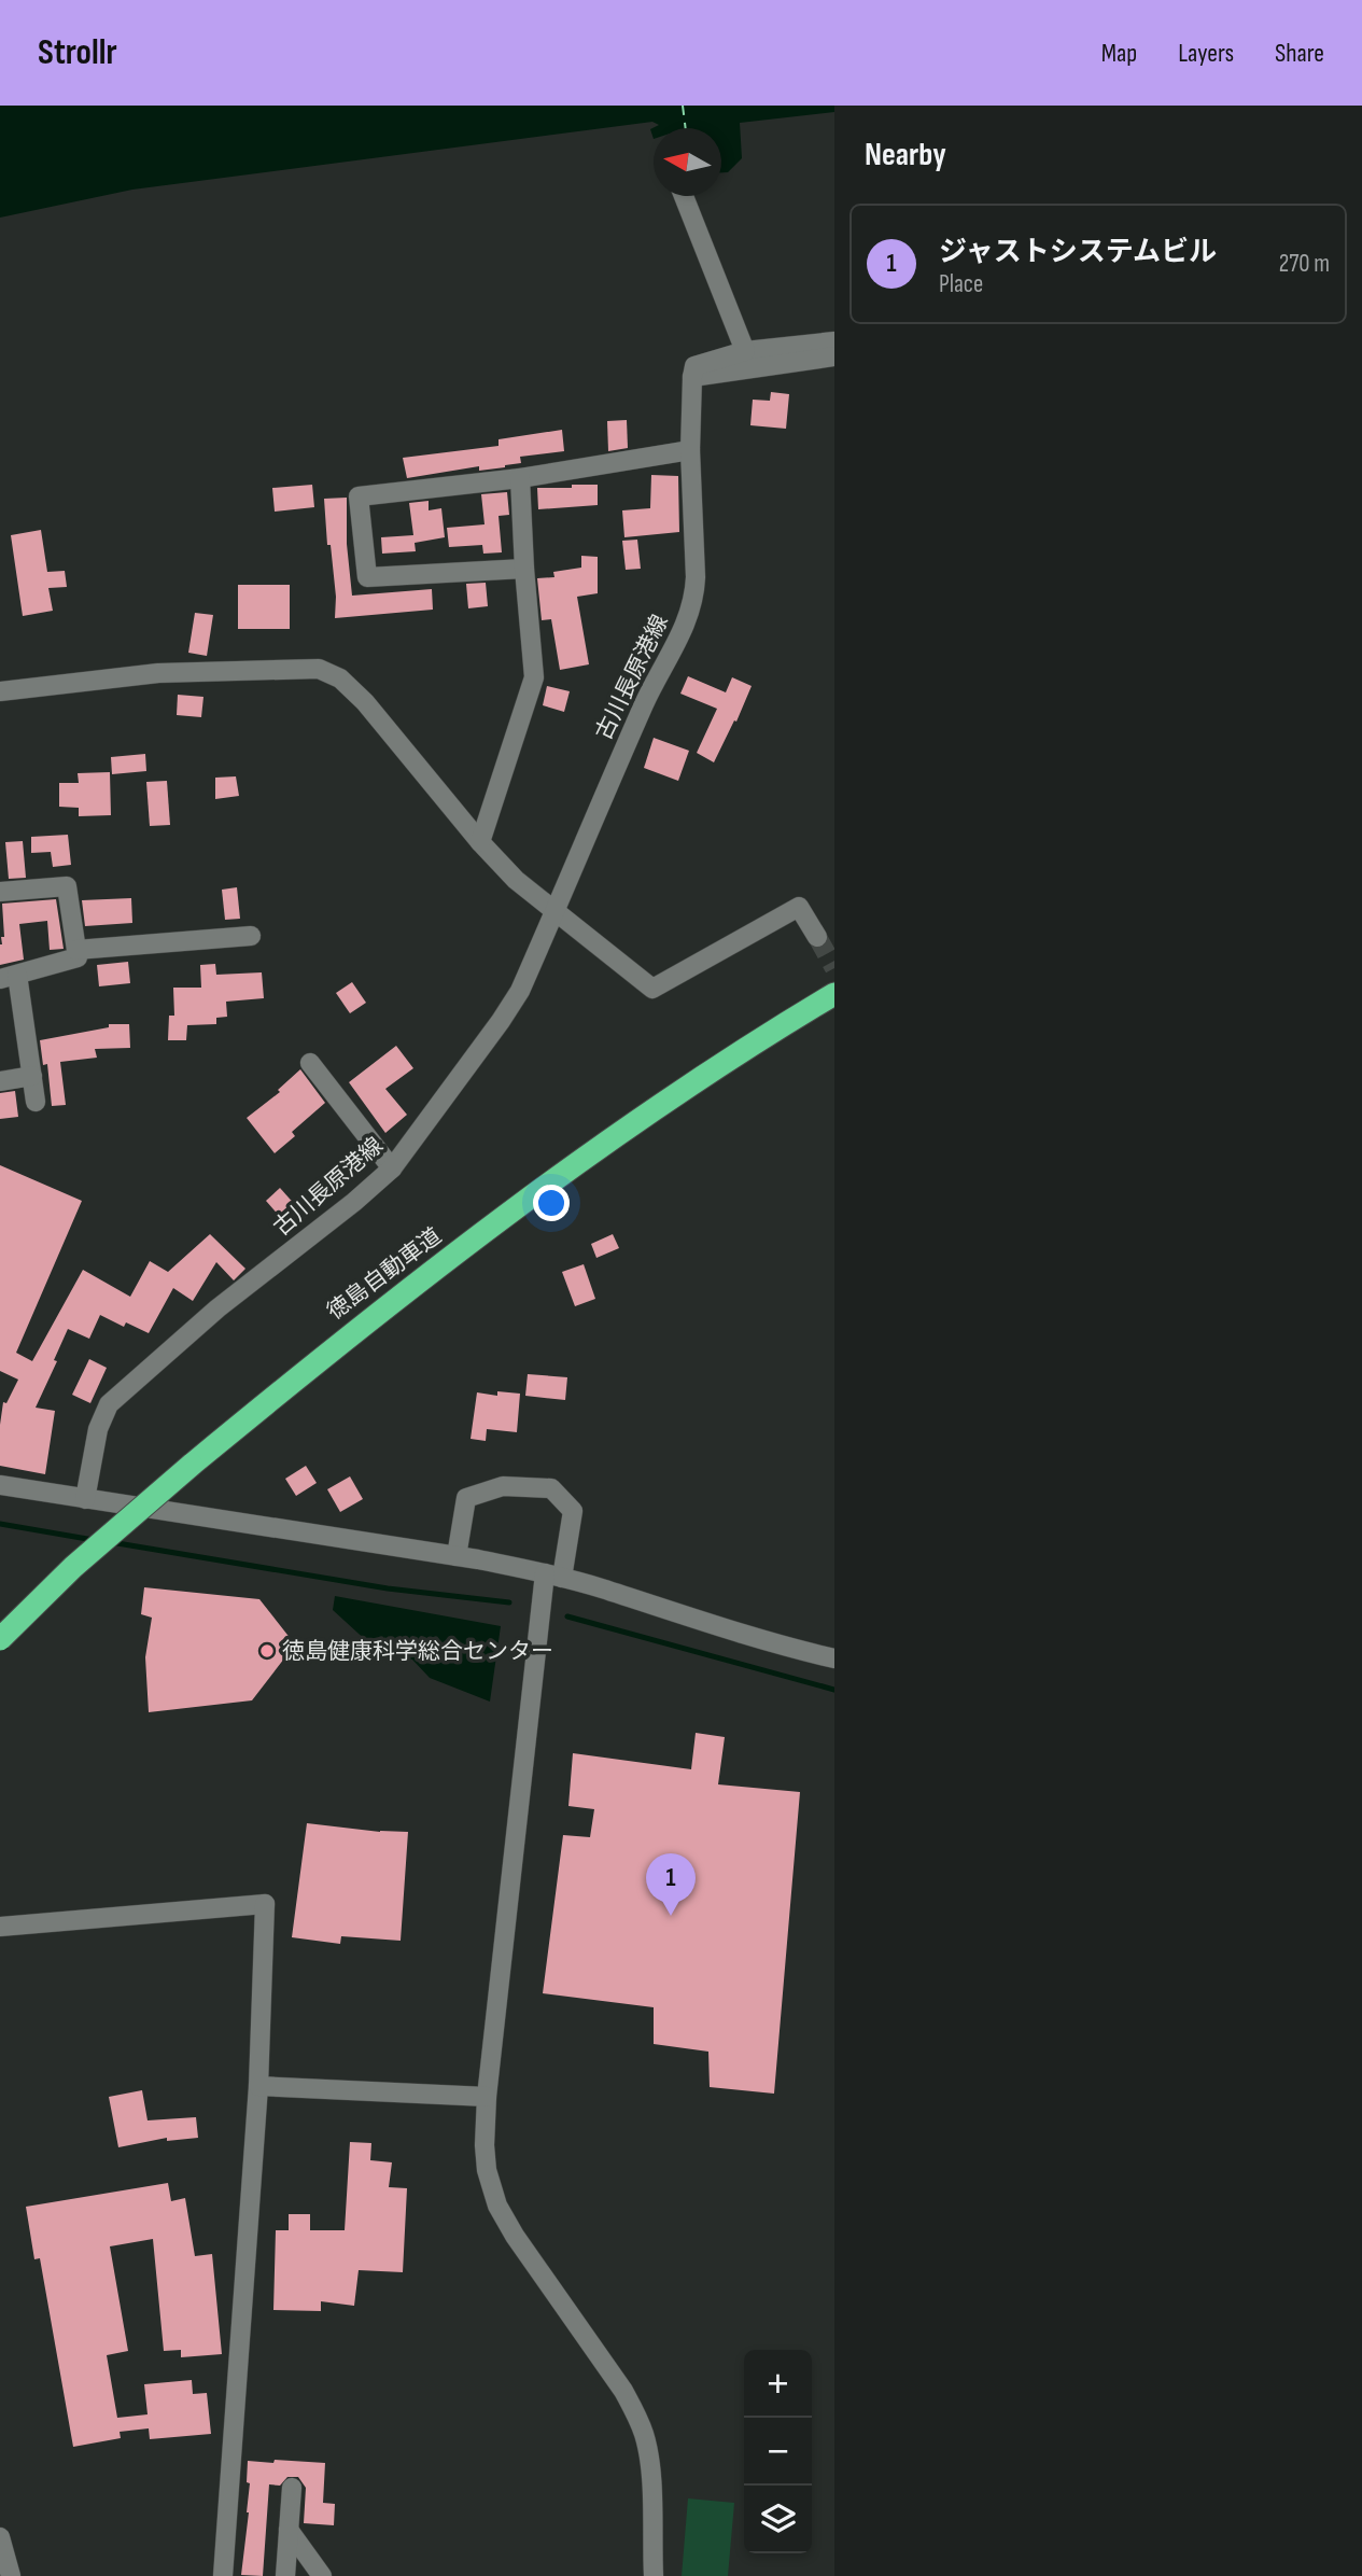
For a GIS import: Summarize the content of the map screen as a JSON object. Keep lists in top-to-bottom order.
{
  "streets": {
    "highway": ["徳島自動車道"],
    "street": ["古川長原港線"]
  },
  "places": ["徳島健康科学総合センター"],
  "north": "left",
  "page": {
    "header": "Strollr",
    "nav": ["Map", "Layers", "Share"],
    "heading": "Nearby",
    "list": [
      {
        "mark": "1",
        "name": "ジャストシステムビル",
        "note": "Place",
        "value": "270 m"
      }
    ],
    "pins": "1",
    "map_buttons": ["+", "−"]
  }
}
